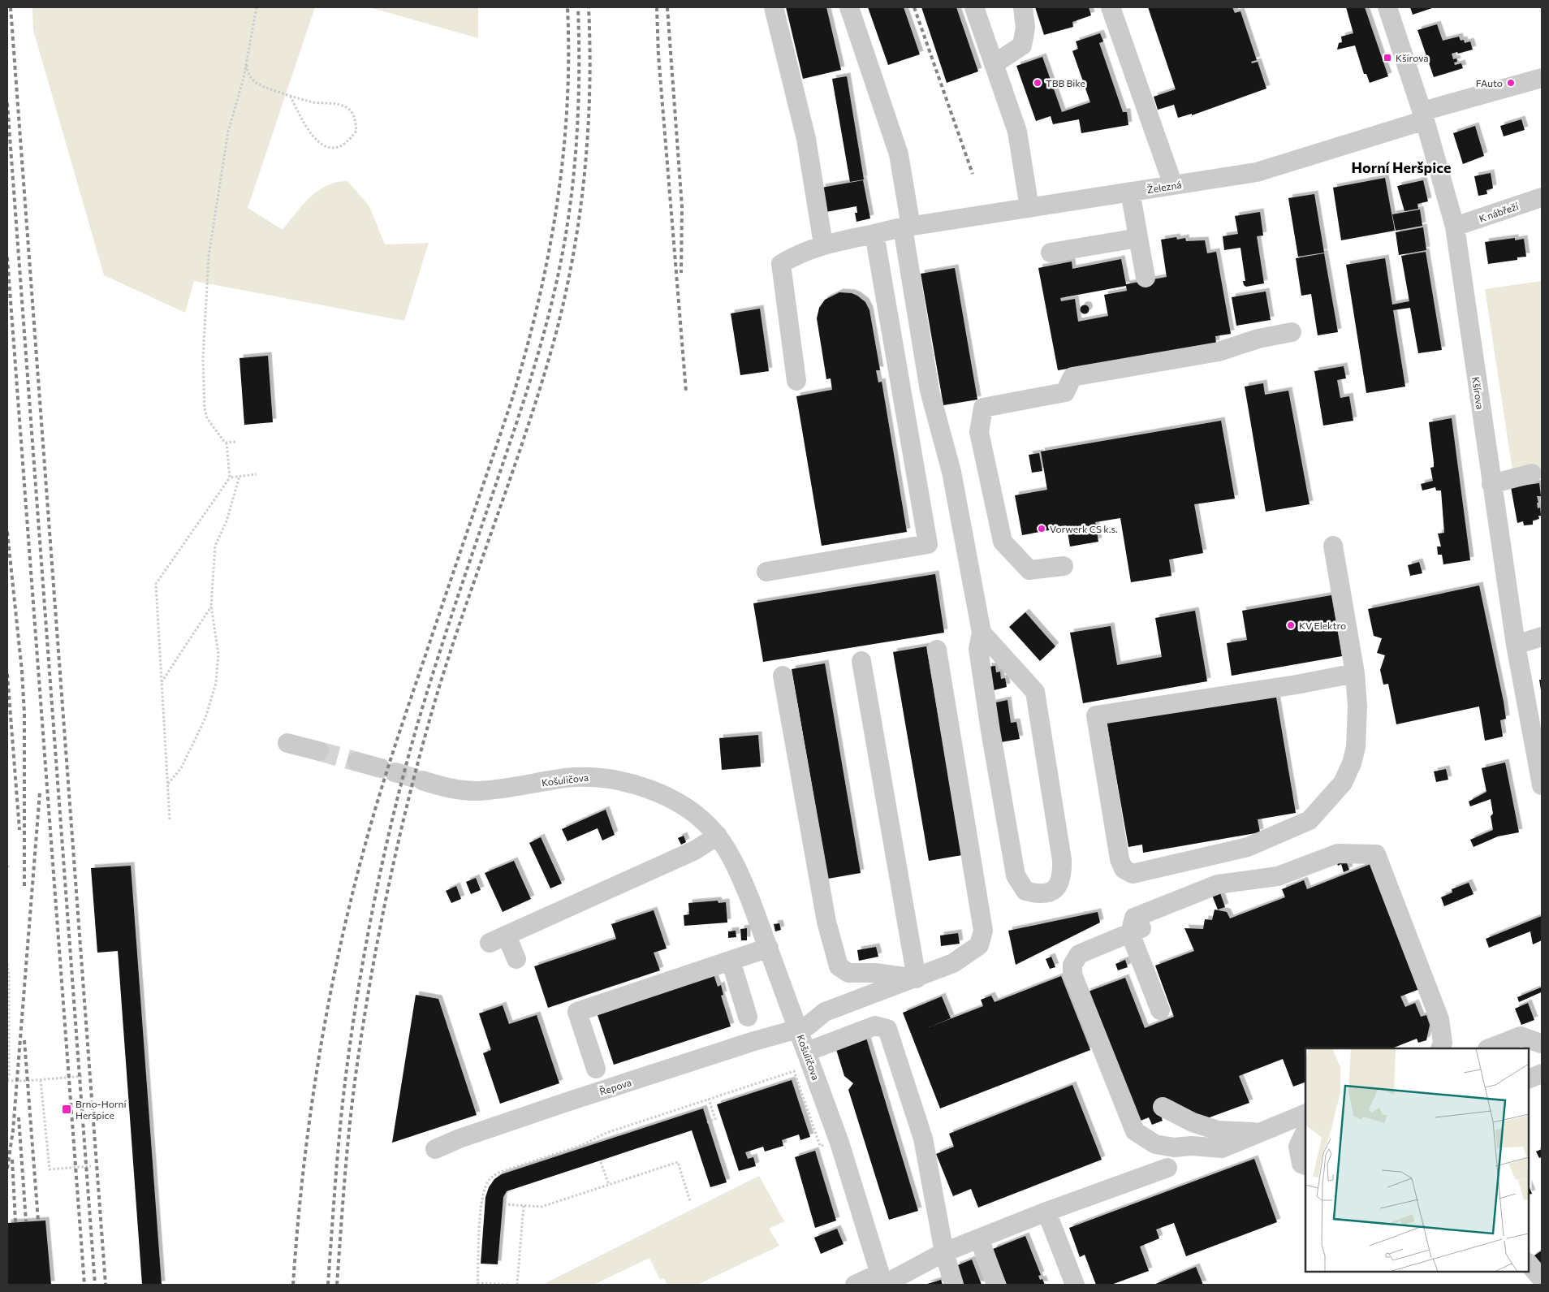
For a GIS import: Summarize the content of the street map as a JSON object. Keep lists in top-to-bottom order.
{
  "streets": {
    "street": [
      "Železná",
      "K nábřeží",
      "Kšírova",
      "Košuličova",
      "Řepova"
    ]
  },
  "crossings": [
    ["Železná", "Kšírova"],
    ["K nábřeží", "Kšírova"],
    ["Košuličova", "Řepova"]
  ],
  "districts": ["Horní Heršpice"],
  "places": {
    "transit": ["Kšírova", "Brno-Horní Heršpice"],
    "other": [
      "TBB Bike",
      "FAuto",
      "Vorwerk CS k.s.",
      "KV Elektro"
    ]
  }
}
